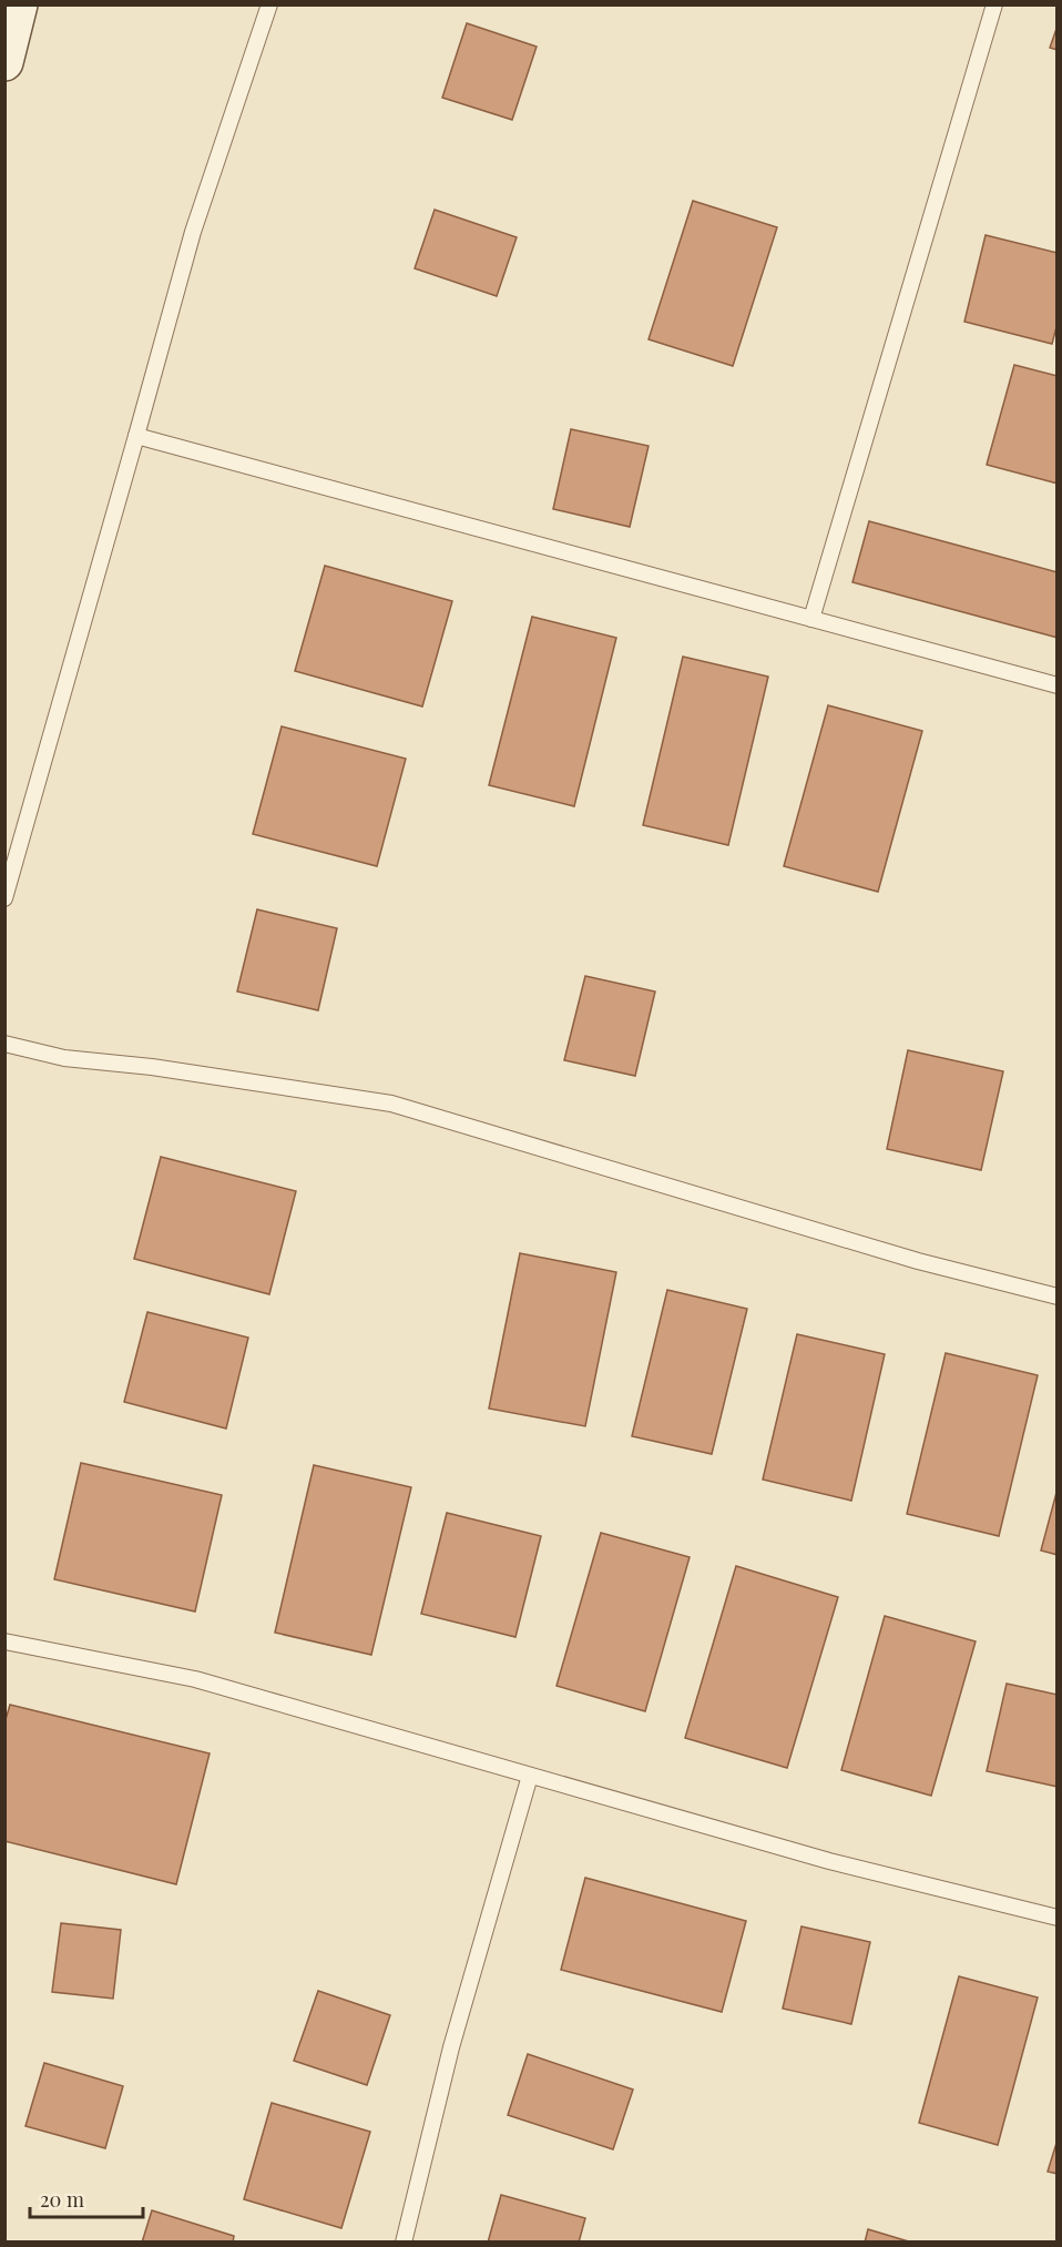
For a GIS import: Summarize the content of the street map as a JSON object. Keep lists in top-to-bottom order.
{
  "scale_bar": "20 m"
}
